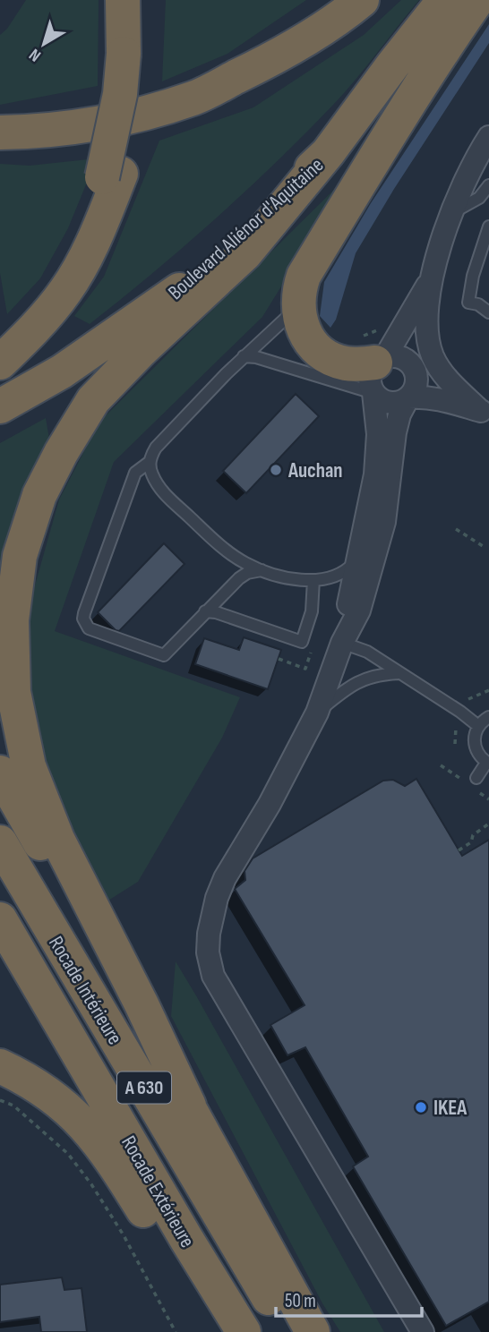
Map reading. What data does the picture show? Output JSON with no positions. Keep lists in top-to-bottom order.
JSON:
{
  "streets": {
    "highway": [
      "Boulevard Aliénor d'Aquitaine",
      "Rocade Intérieure",
      "A 630",
      "Rocade Extérieure"
    ]
  },
  "places": ["Auchan", "IKEA"],
  "scale_bar": "50 m",
  "north": "bottom left"
}
